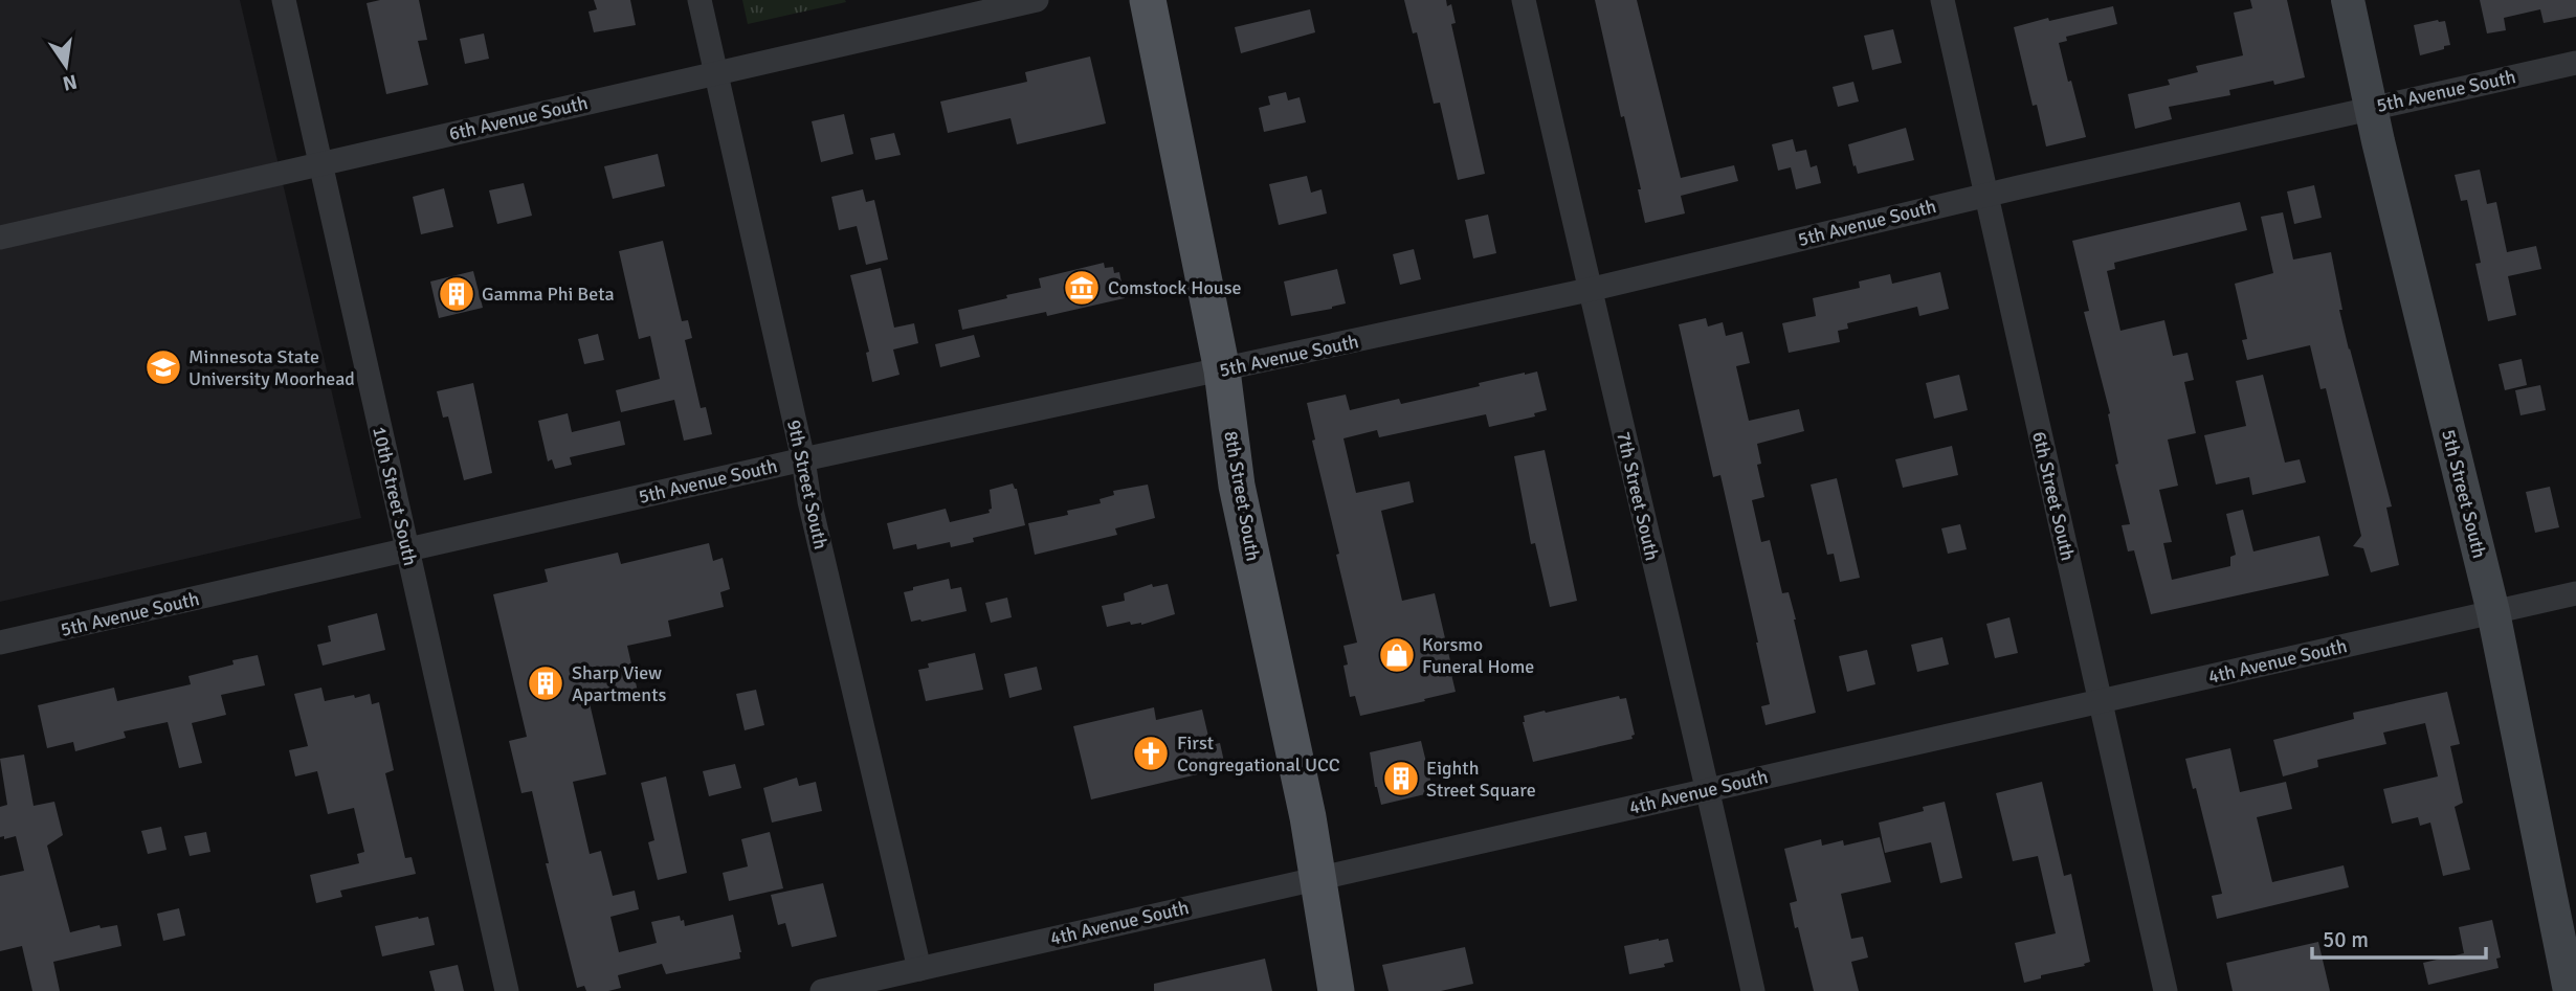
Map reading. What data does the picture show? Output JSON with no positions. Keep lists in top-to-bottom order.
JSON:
{
  "streets": {
    "main road": ["8th Street South"],
    "street": [
      "5th Avenue South",
      "6th Avenue South",
      "9th Street South",
      "5th Street South",
      "10th Street South",
      "7th Street South",
      "6th Street South",
      "4th Avenue South"
    ]
  },
  "crossings": [
    ["5th Avenue South", "9th Street South"],
    ["5th Avenue South", "5th Street South"],
    ["5th Avenue South", "10th Street South"],
    ["5th Avenue South", "8th Street South"],
    ["5th Avenue South", "7th Street South"],
    ["5th Avenue South", "6th Street South"],
    ["6th Avenue South", "9th Street South"],
    ["6th Avenue South", "10th Street South"],
    ["9th Street South", "4th Avenue South"],
    ["5th Street South", "4th Avenue South"],
    ["8th Street South", "4th Avenue South"],
    ["7th Street South", "4th Avenue South"],
    ["6th Street South", "4th Avenue South"]
  ],
  "places": {
    "museum": ["Comstock House"],
    "building": ["Gamma Phi Beta", "Sharp View Apartments", "Eighth Street Square"],
    "school or university": ["Minnesota State University Moorhead"],
    "shop": ["Korsmo Funeral Home"],
    "church": ["First Congregational UCC"]
  },
  "scale_bar": "50 m",
  "north": "bottom"
}
